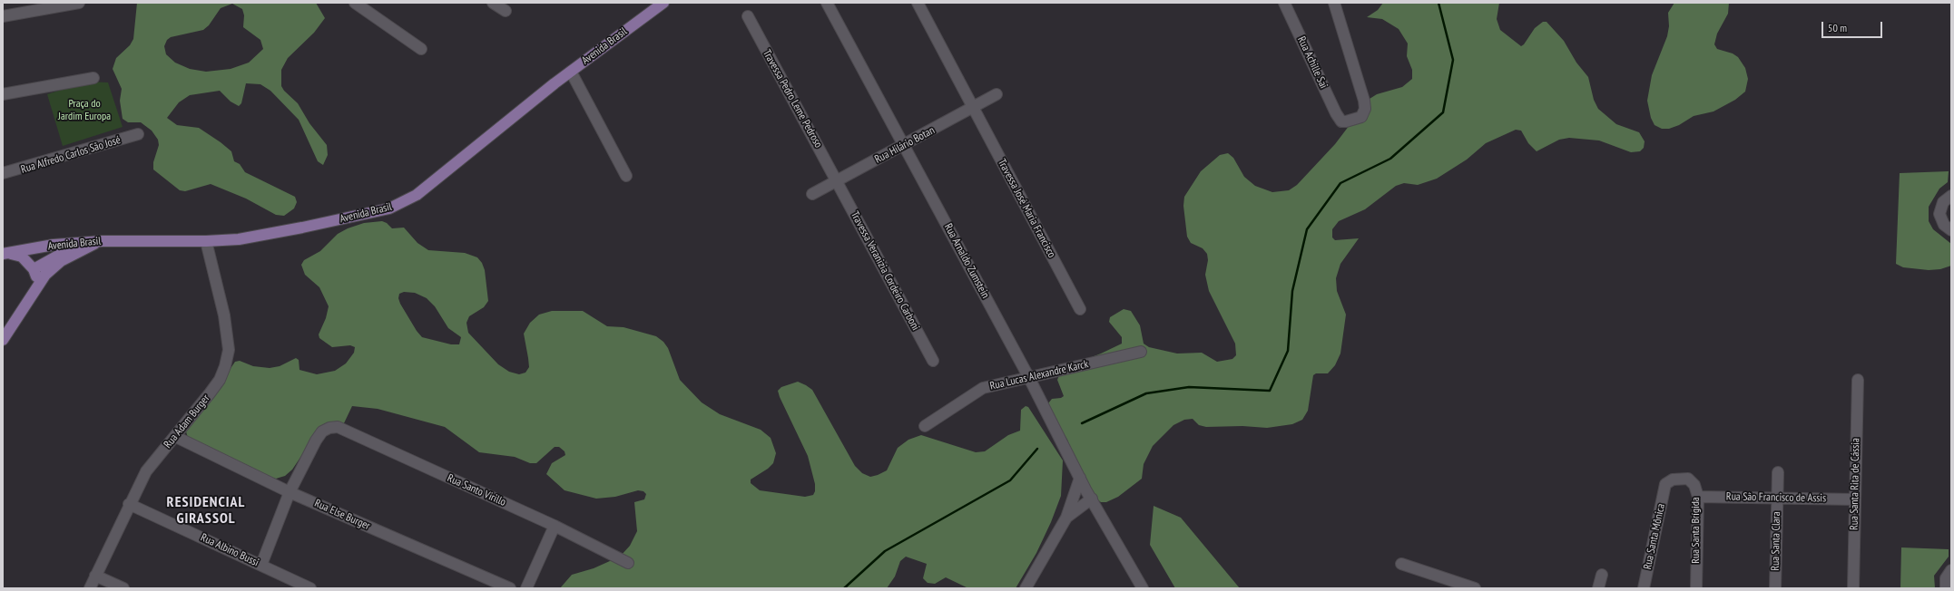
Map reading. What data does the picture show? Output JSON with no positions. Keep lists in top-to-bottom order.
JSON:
{
  "streets": {
    "main road": ["Avenida Brasil"],
    "street": [
      "Rua Achille Sai",
      "Travessa Pedro Leme Pedroso",
      "Rua Hilário Botan",
      "Rua Alfredo Carlos São José",
      "Travessa José Maria Francisco",
      "Rua Arnaldo Zumstein",
      "Travessa Veranizia Cordeiro Carboni",
      "Rua Lucas Alexandre Karck",
      "Rua Adam Burger",
      "Rua Santa Rita de Cássia",
      "Rua Santo Virillo",
      "Rua São Francisco de Assis",
      "Rua Else Burger",
      "Rua Santa Brígida",
      "Rua Santa Mônica",
      "Rua Santa Clara",
      "Rua Albino Bussi"
    ]
  },
  "crossings": [
    ["Avenida Brasil", "Rua Adam Burger"],
    ["Travessa Pedro Leme Pedroso", "Rua Hilário Botan"],
    ["Travessa Pedro Leme Pedroso", "Travessa Veranizia Cordeiro Carboni"],
    ["Rua Hilário Botan", "Travessa José Maria Francisco"],
    ["Rua Hilário Botan", "Rua Arnaldo Zumstein"],
    ["Rua Hilário Botan", "Travessa Veranizia Cordeiro Carboni"],
    ["Rua Arnaldo Zumstein", "Rua Lucas Alexandre Karck"],
    ["Rua Adam Burger", "Rua Else Burger"],
    ["Rua Adam Burger", "Rua Albino Bussi"],
    ["Rua Santa Rita de Cássia", "Rua São Francisco de Assis"],
    ["Rua Santo Virillo", "Rua Else Burger"],
    ["Rua São Francisco de Assis", "Rua Santa Brígida"],
    ["Rua São Francisco de Assis", "Rua Santa Clara"],
    ["Rua Santa Brígida", "Rua Santa Mônica"]
  ],
  "districts": ["RESIDENCIAL GIRASSOL"],
  "parks": ["Praça do Jardim Europa"],
  "scale_bar": "50 m"
}
